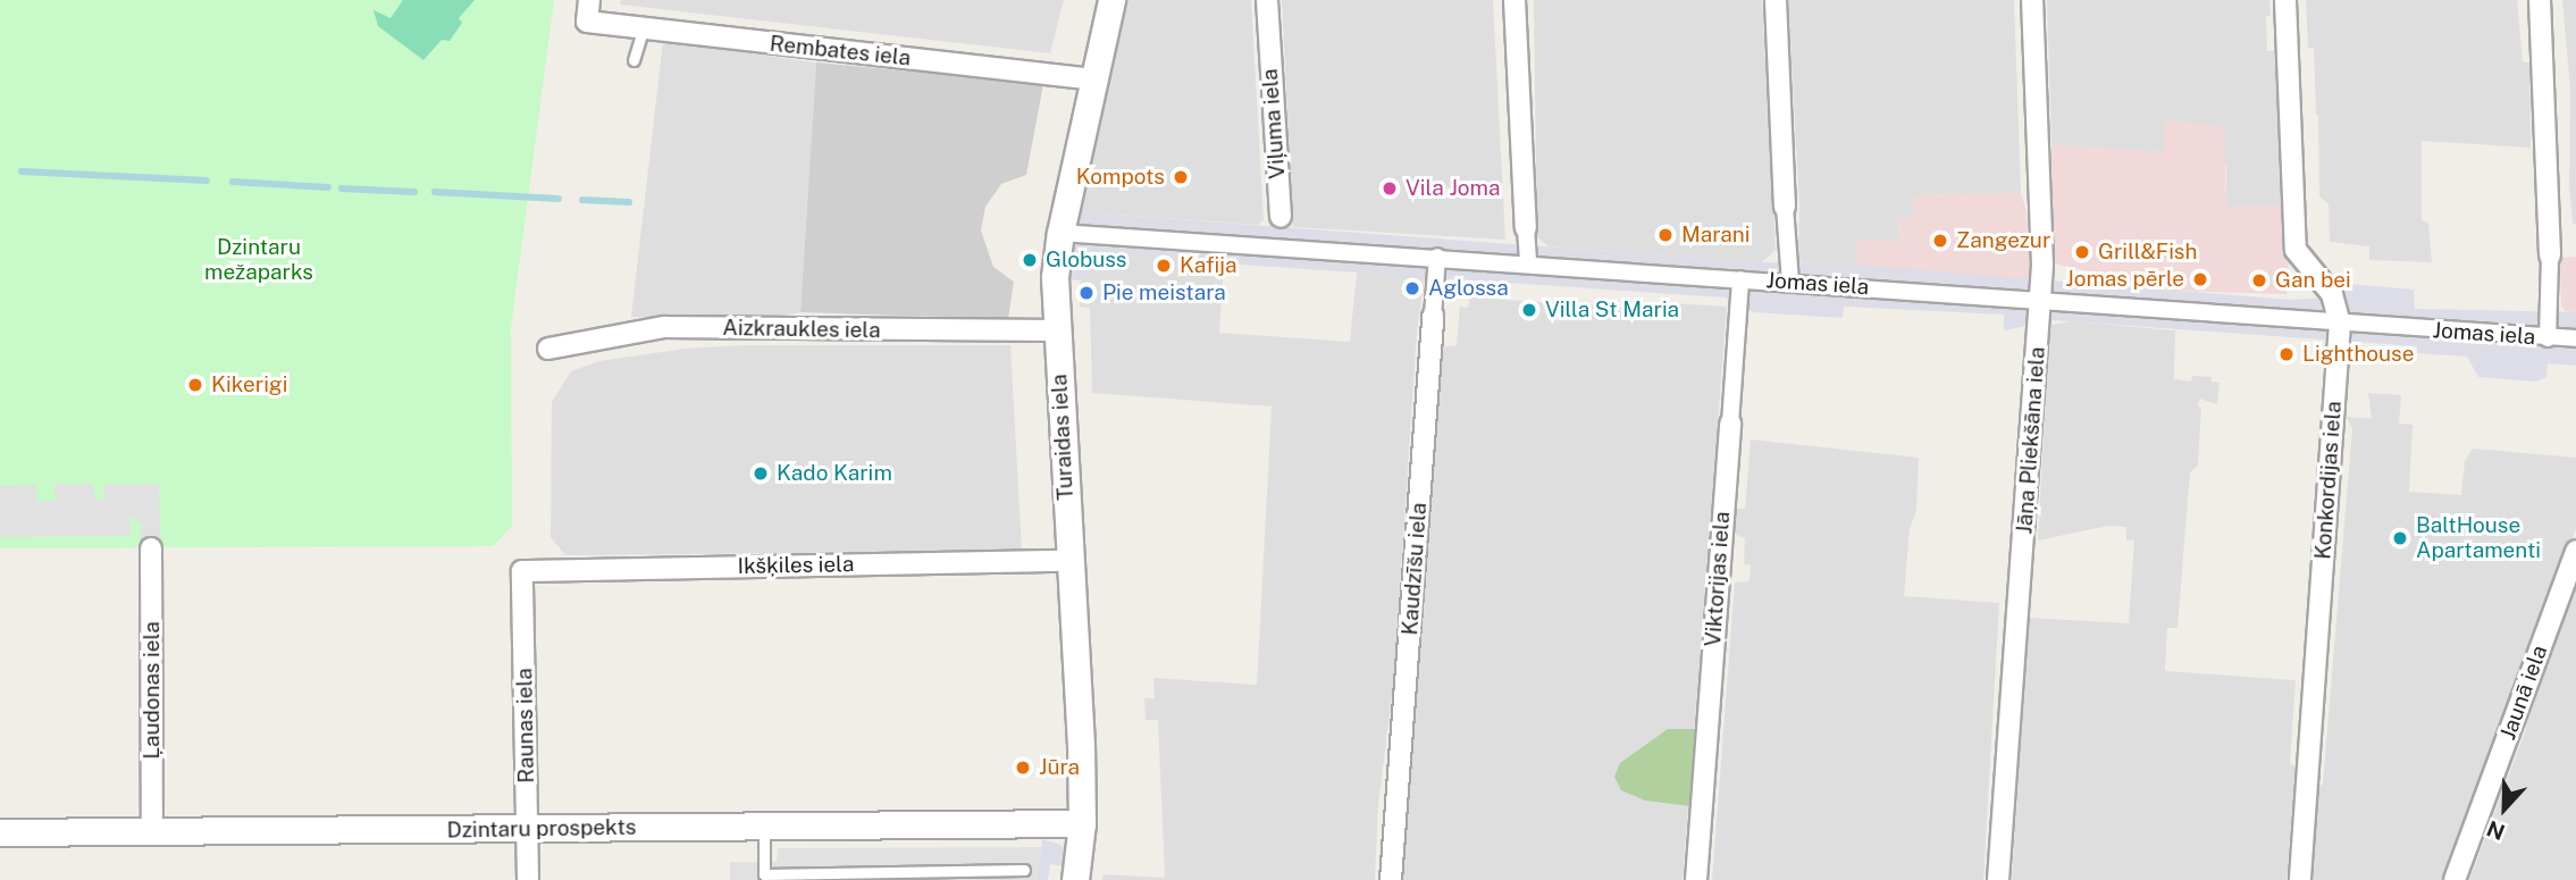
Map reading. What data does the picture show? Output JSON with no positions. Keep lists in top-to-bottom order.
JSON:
{
  "streets": {
    "street": [
      "Rembates iela",
      "Viļuma iela",
      "Jomas iela",
      "Aizkraukles iela",
      "Turaidas iela",
      "Jāņa Pliekšāna iela",
      "Konkordijas iela",
      "Ikšķiles iela",
      "Kaudzīšu iela",
      "Viktorijas iela",
      "Ļaudonas iela",
      "Jaunā iela",
      "Raunas iela",
      "Dzintaru prospekts"
    ]
  },
  "crossings": [
    ["Rembates iela", "Turaidas iela"],
    ["Viļuma iela", "Jomas iela"],
    ["Jomas iela", "Turaidas iela"],
    ["Jomas iela", "Jāņa Pliekšāna iela"],
    ["Jomas iela", "Konkordijas iela"],
    ["Jomas iela", "Kaudzīšu iela"],
    ["Jomas iela", "Viktorijas iela"],
    ["Aizkraukles iela", "Turaidas iela"],
    ["Turaidas iela", "Ikšķiles iela"],
    ["Turaidas iela", "Dzintaru prospekts"],
    ["Ikšķiles iela", "Raunas iela"],
    ["Ļaudonas iela", "Dzintaru prospekts"],
    ["Raunas iela", "Dzintaru prospekts"]
  ],
  "parks": ["Dzintaru mežaparks"],
  "places": [
    "Kompots",
    "Vila Joma",
    "Marani",
    "Zangezur",
    "Grill&Fish",
    "Globuss",
    "Kafija",
    "Jomas pērle",
    "Gan bei",
    "Aglossa",
    "Pie meistara",
    "Villa St Maria",
    "Lighthouse",
    "Kikerigi",
    "Kado Karim",
    "BaltHouse Apartamenti",
    "Jūra"
  ],
  "north": "bottom"
}
